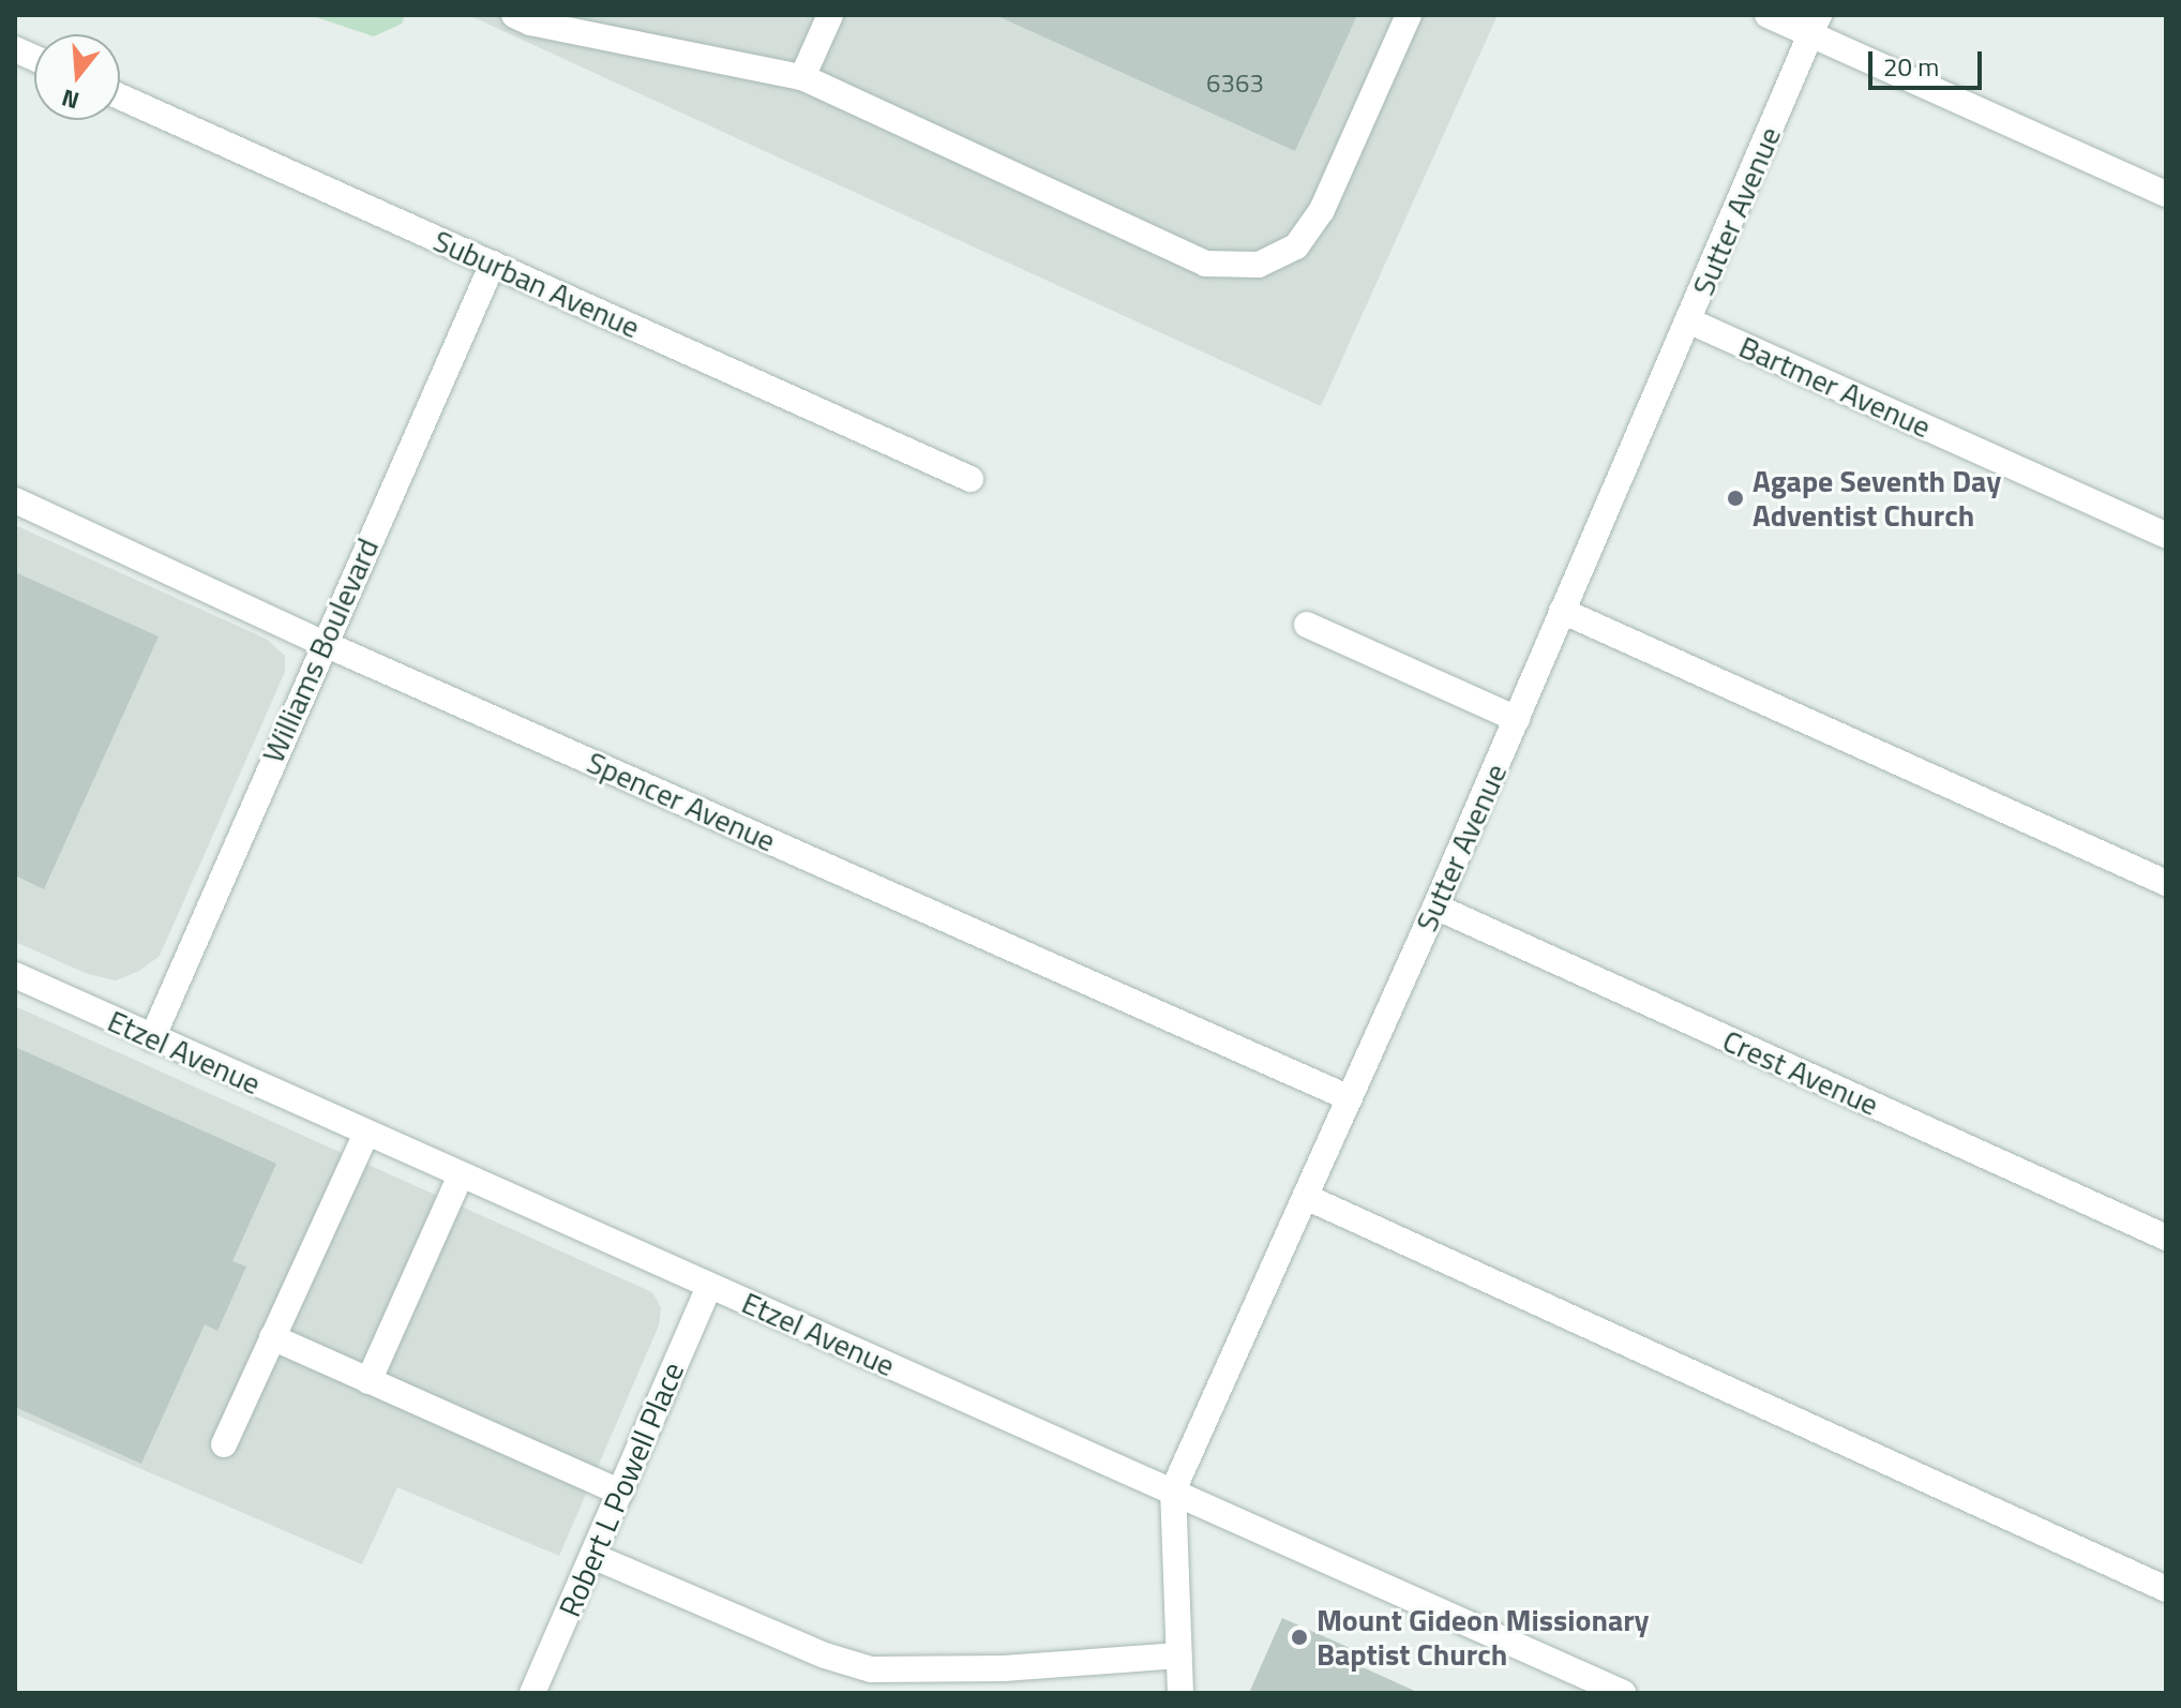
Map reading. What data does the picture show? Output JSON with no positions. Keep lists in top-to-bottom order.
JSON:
{
  "streets": {
    "street": [
      "Sutter Avenue",
      "Suburban Avenue",
      "Bartmer Avenue",
      "Williams Boulevard",
      "Spencer Avenue",
      "Etzel Avenue",
      "Crest Avenue",
      "Robert L Powell Place"
    ]
  },
  "crossings": [
    ["Sutter Avenue", "Bartmer Avenue"],
    ["Sutter Avenue", "Spencer Avenue"],
    ["Sutter Avenue", "Etzel Avenue"],
    ["Sutter Avenue", "Crest Avenue"],
    ["Suburban Avenue", "Williams Boulevard"],
    ["Williams Boulevard", "Spencer Avenue"],
    ["Williams Boulevard", "Etzel Avenue"],
    ["Etzel Avenue", "Robert L Powell Place"]
  ],
  "places": ["Agape Seventh Day Adventist Church", "Mount Gideon Missionary Baptist Church"],
  "house_numbers": ["6363"],
  "scale_bar": "20 m",
  "north": "bottom"
}
